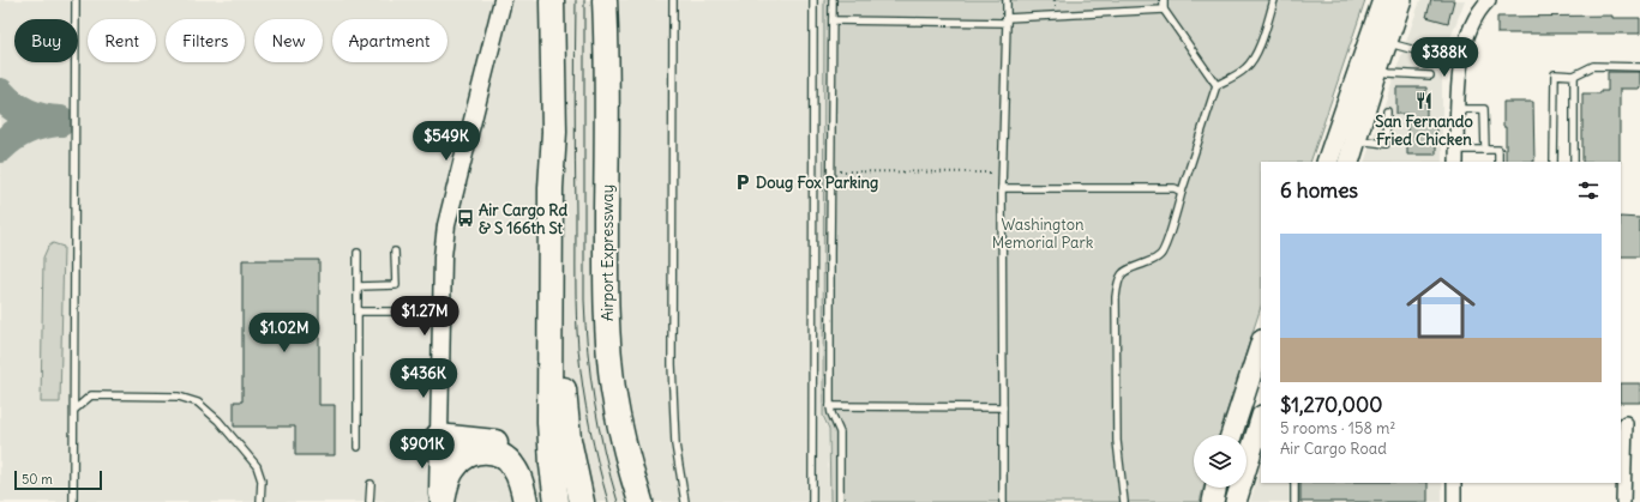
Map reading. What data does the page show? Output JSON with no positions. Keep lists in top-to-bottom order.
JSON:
{
  "streets": {
    "highway": ["Airport Expressway"]
  },
  "parks": ["Washington Memorial Park"],
  "places": {
    "restaurant": ["San Fernando Fried Chicken"],
    "parking": ["Doug Fox Parking"],
    "bus stop": ["Air Cargo Rd & S 166th St"]
  },
  "scale_bar": "50 m",
  "page": {
    "chip": [
      "Buy",
      "Rent",
      "Filters",
      "New",
      "Apartment"
    ],
    "price": [
      "$388K",
      "$549K",
      "$1.27M",
      "$1.02M",
      "$436K",
      "$901K"
    ],
    "heading": "6 homes",
    "list": [
      {
        "name": "$1,270,000",
        "note": "5 rooms · 158 m² · Air Cargo Road"
      }
    ],
    "scale": "50 m"
  }
}
